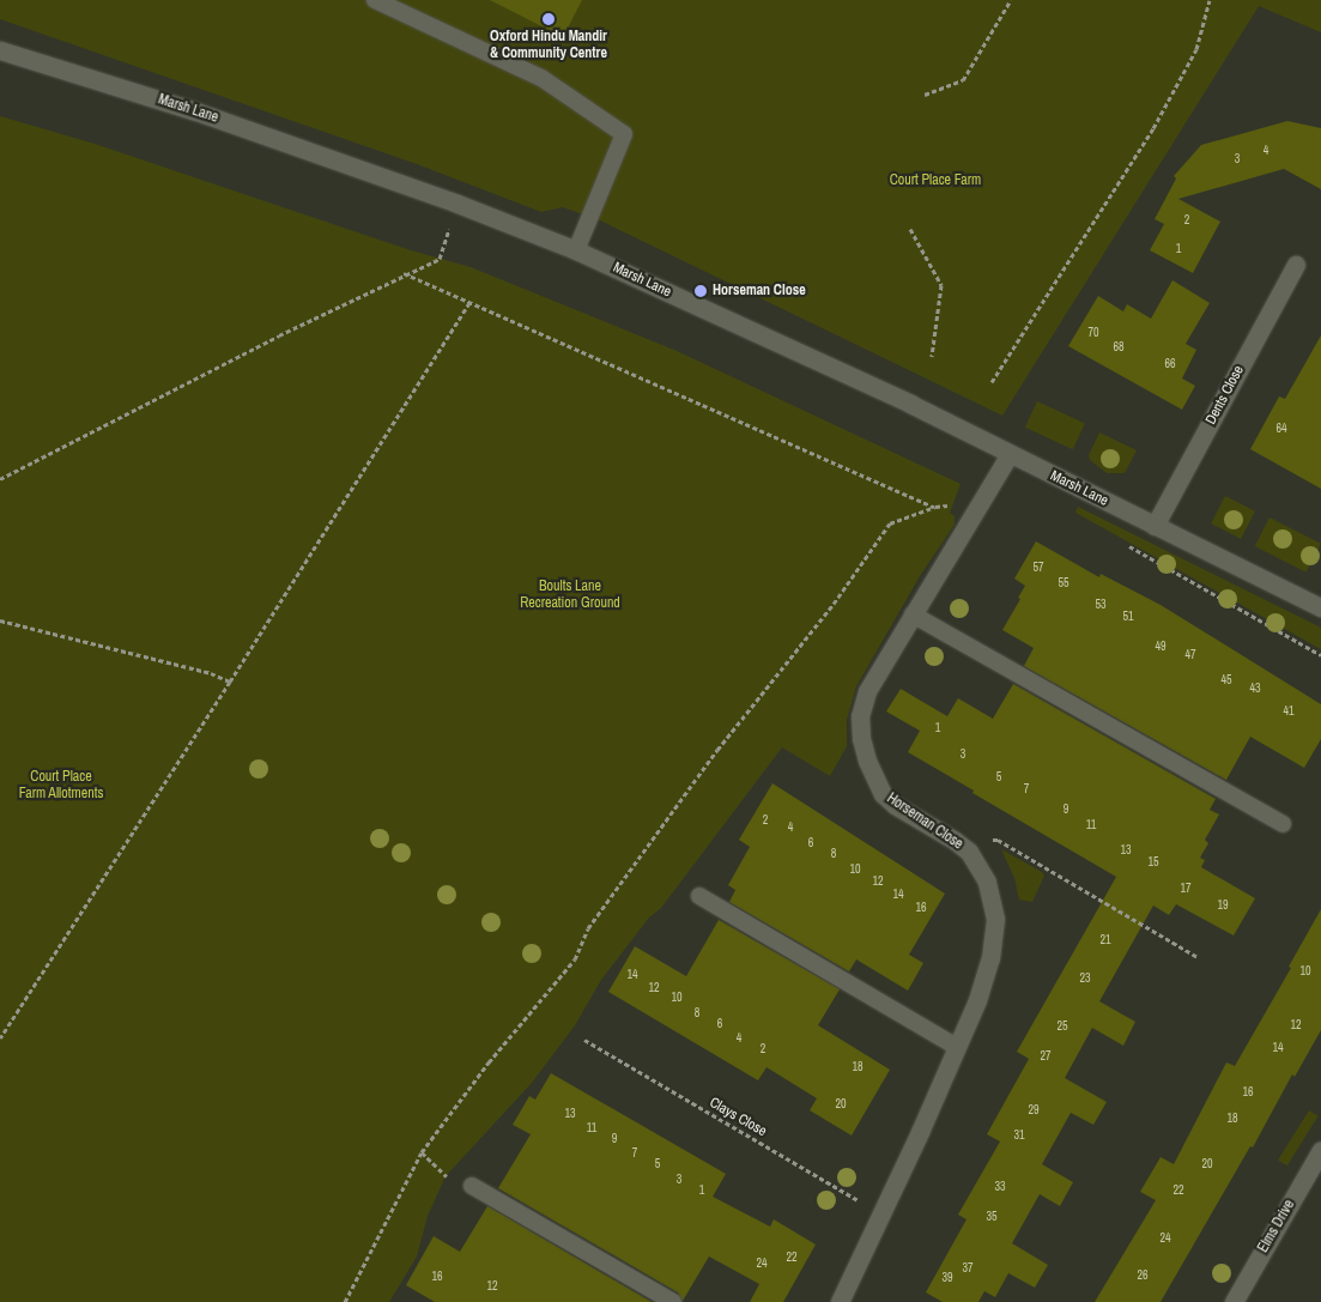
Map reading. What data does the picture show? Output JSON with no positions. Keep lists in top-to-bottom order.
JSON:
{
  "streets": {
    "street": [
      "Marsh Lane",
      "Dents Close",
      "Horseman Close",
      "Elms Drive"
    ],
    "path": ["Clays Close"]
  },
  "crossings": [
    ["Marsh Lane", "Dents Close"],
    ["Marsh Lane", "Horseman Close"],
    ["Horseman Close", "Clays Close"]
  ],
  "parks": ["Court Place Farm", "Boults Lane Recreation Ground", "Court Place Farm Allotments"],
  "places": ["Oxford Hindu Mandir & Community Centre", "Horseman Close"],
  "house_numbers": [
    "4",
    "3",
    "2",
    "1",
    "70",
    "68",
    "66",
    "64",
    "57",
    "55",
    "53",
    "51",
    "49",
    "47",
    "45",
    "43",
    "41",
    "1",
    "3",
    "5",
    "7",
    "9",
    "2",
    "11",
    "4",
    "6",
    "13",
    "8",
    "15",
    "10",
    "12",
    "17",
    "14",
    "19",
    "16",
    "21",
    "10",
    "14",
    "23",
    "12",
    "10",
    "8",
    "6",
    "12",
    "25",
    "4",
    "14",
    "2",
    "27",
    "18",
    "16",
    "20",
    "29",
    "13",
    "18",
    "11",
    "31",
    "9",
    "7",
    "5",
    "20",
    "3",
    "33",
    "1",
    "22",
    "35",
    "24",
    "22",
    "24",
    "37",
    "26",
    "16",
    "39",
    "12"
  ]
}
